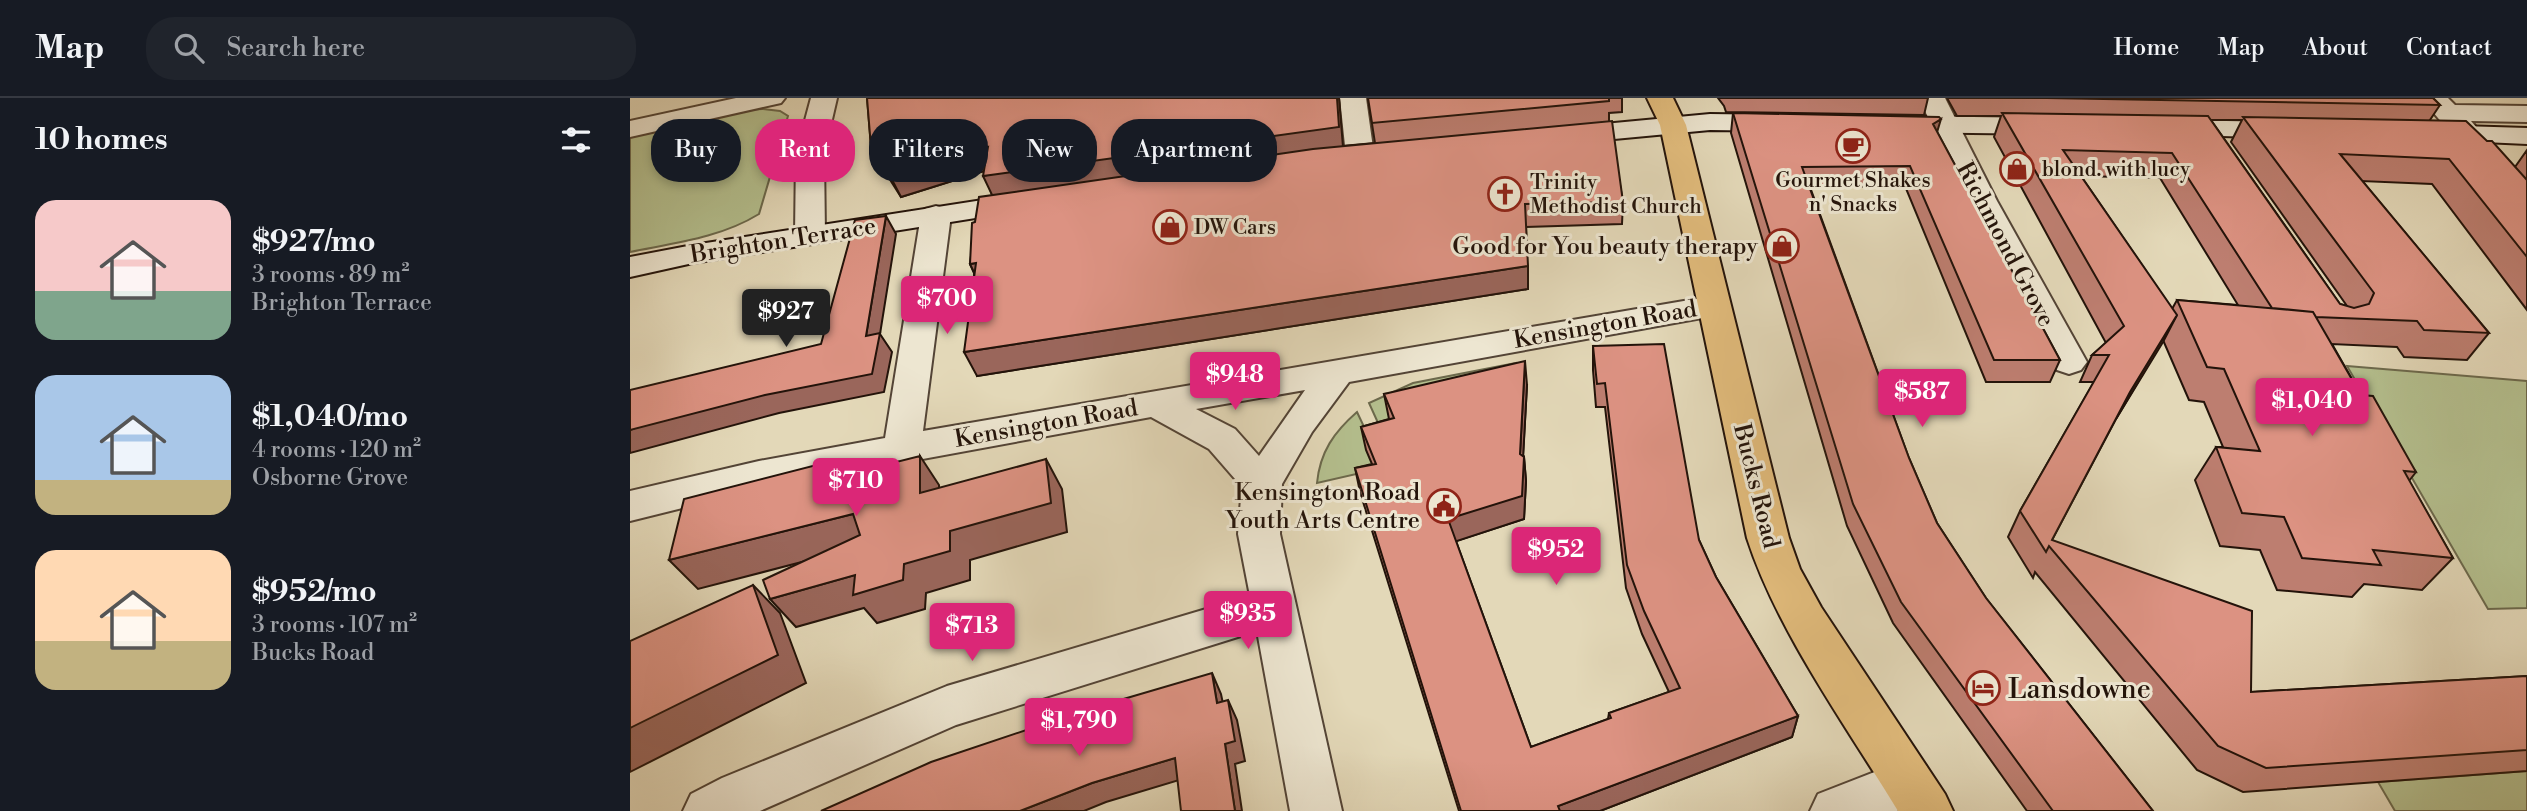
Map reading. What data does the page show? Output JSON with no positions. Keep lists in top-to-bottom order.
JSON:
{
  "streets": {
    "main road": ["Bucks Road"],
    "street": ["Brighton Terrace", "Richmond Grove", "Kensington Road"]
  },
  "crossings": [
    ["Kensington Road", "Bucks Road"]
  ],
  "places": {
    "cafe": ["Gourmet Shakes n' Snacks"],
    "shop": ["blond. with lucy", "DW Cars", "Good for You beauty therapy"],
    "church": ["Trinity Methodist Church"],
    "public building": ["Kensington Road Youth Arts Centre"],
    "hotel": ["Lansdowne"]
  },
  "page": {
    "header": "Map",
    "search": "Search here",
    "nav": [
      "Home",
      "Map",
      "About",
      "Contact"
    ],
    "heading": "10 homes",
    "chip": [
      "Buy",
      "Rent",
      "Filters",
      "New",
      "Apartment"
    ],
    "list": [
      {
        "name": "$927/mo",
        "note": "3 rooms · 89 m² · Brighton Terrace"
      },
      {
        "name": "$1,040/mo",
        "note": "4 rooms · 120 m² · Osborne Grove"
      },
      {
        "name": "$952/mo",
        "note": "3 rooms · 107 m² · Bucks Road"
      }
    ],
    "price": [
      "$700",
      "$927",
      "$948",
      "$587",
      "$1,040",
      "$710",
      "$952",
      "$935",
      "$713",
      "$1,790"
    ]
  }
}
